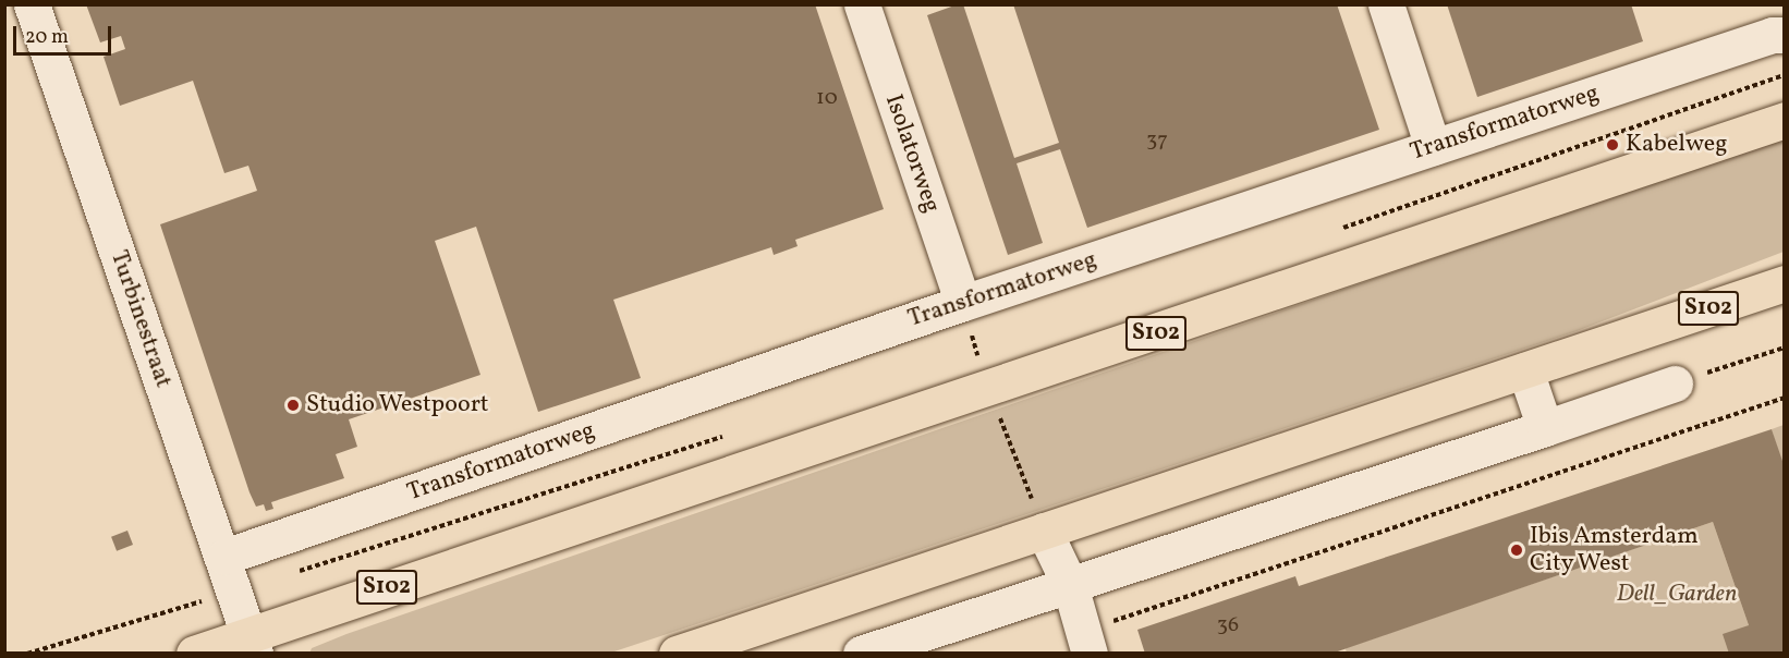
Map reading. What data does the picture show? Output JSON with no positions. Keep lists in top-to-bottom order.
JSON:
{
  "streets": {
    "main road": ["S102"],
    "street": ["Transformatorweg", "Isolatorweg", "Turbinestraat"]
  },
  "crossings": [
    ["Transformatorweg", "Isolatorweg"],
    ["Transformatorweg", "Turbinestraat"],
    ["S102", "Turbinestraat"]
  ],
  "parks": ["Dell_Garden"],
  "places": ["Kabelweg", "Studio Westpoort", "Ibis Amsterdam City West"],
  "house_numbers": ["10", "37", "36"],
  "scale_bar": "20 m"
}
